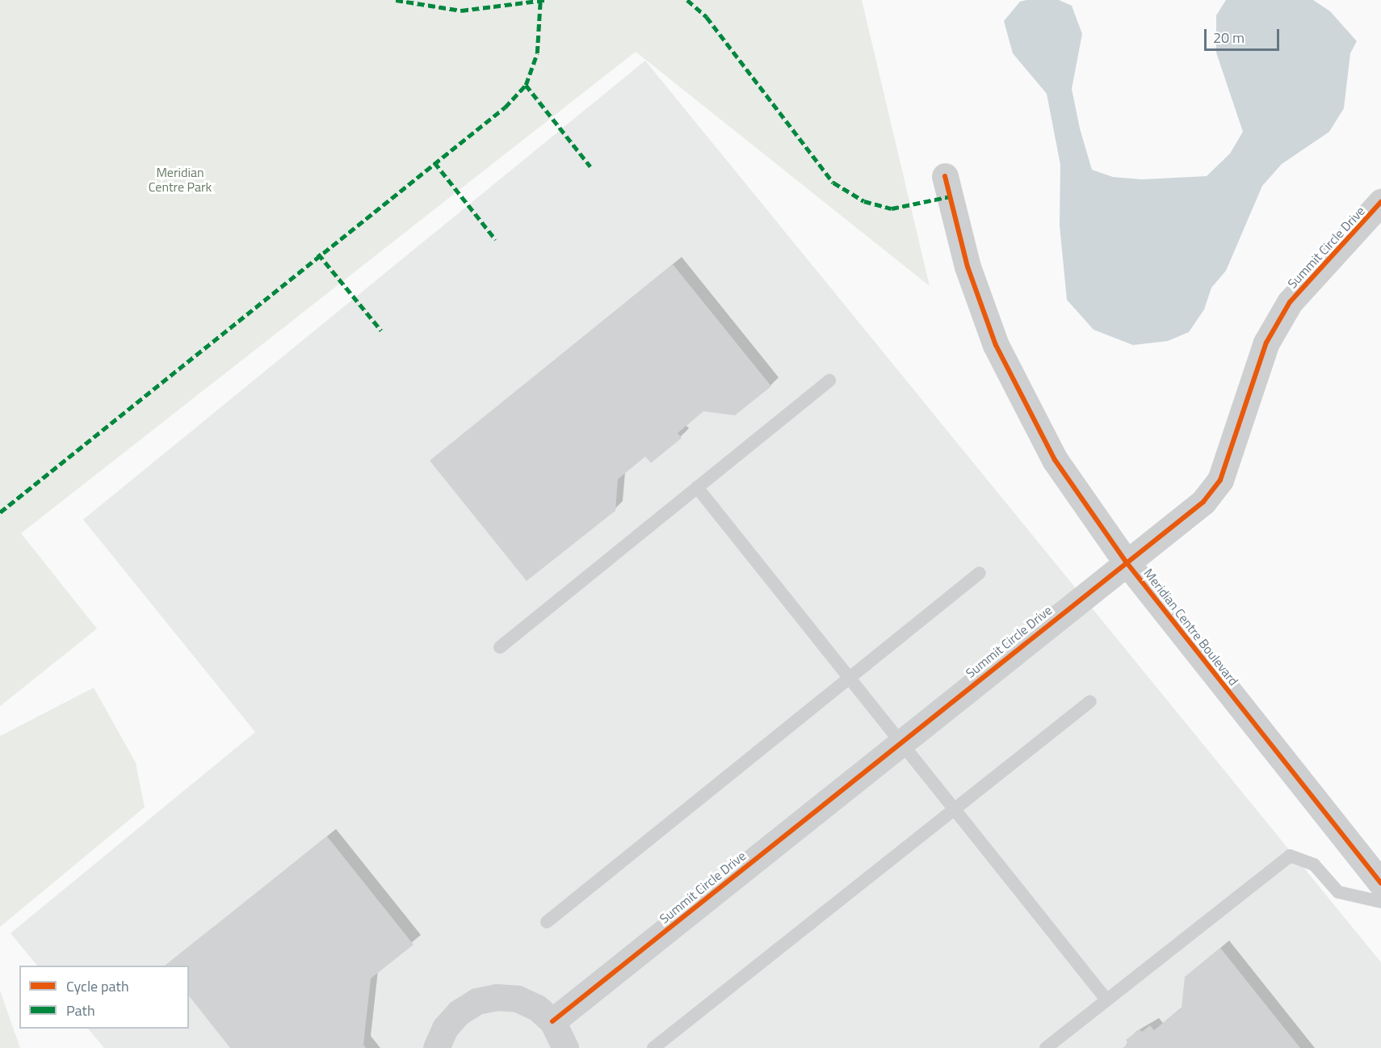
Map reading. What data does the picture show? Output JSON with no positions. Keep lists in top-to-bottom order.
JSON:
{
  "streets": {
    "street": ["Summit Circle Drive", "Meridian Centre Boulevard"]
  },
  "crossings": [
    ["Summit Circle Drive", "Meridian Centre Boulevard"]
  ],
  "parks": ["Meridian Centre Park"],
  "legend": ["Cycle path", "Path"],
  "scale_bar": "20 m"
}
